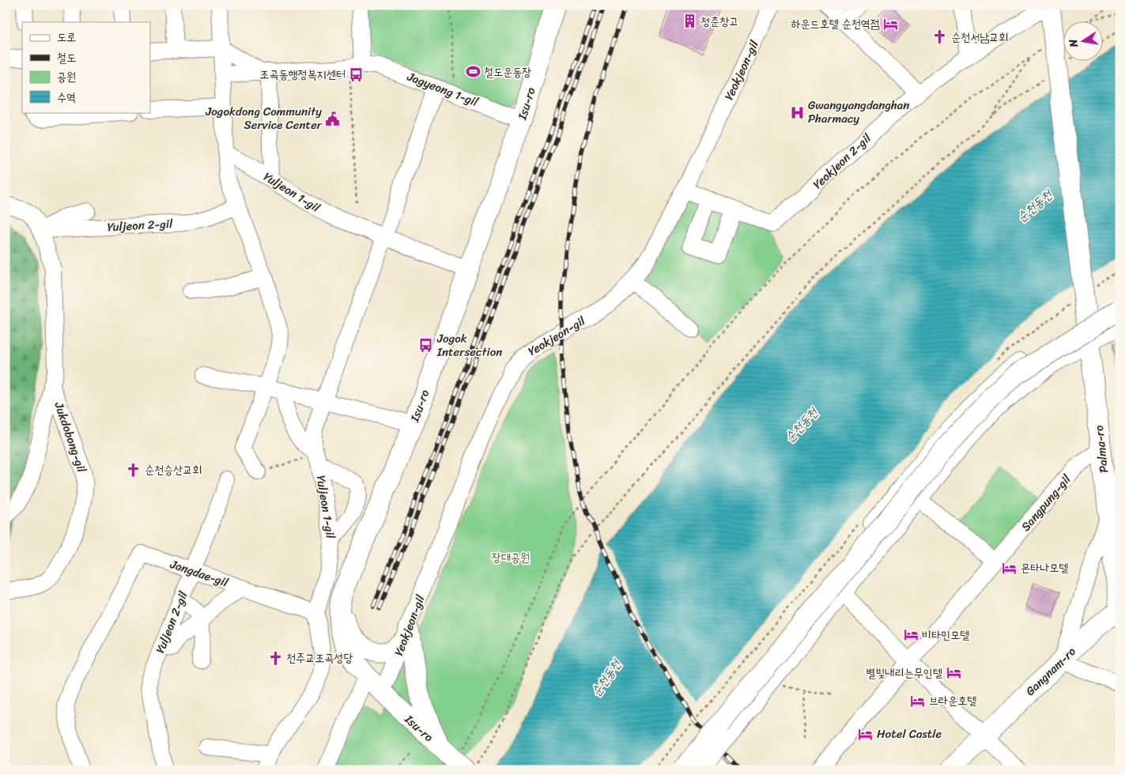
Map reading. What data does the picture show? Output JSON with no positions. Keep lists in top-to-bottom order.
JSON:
{
  "streets": {
    "main road": ["Isu-ro", "Palma-ro", "Gangnam-ro"],
    "street": [
      "Yeokjeon-gil",
      "Jagyeong 1-gil",
      "Yeokjeon 2-gil",
      "Yuljeon 1-gil",
      "Yuljeon 2-gil",
      "Jukdobong-gil",
      "Sangpung-gil",
      "Jangdae-gil"
    ]
  },
  "crossings": [
    ["Yeokjeon-gil", "Isu-ro"],
    ["Yeokjeon-gil", "Yeokjeon 2-gil"],
    ["Jagyeong 1-gil", "Isu-ro"],
    ["Jagyeong 1-gil", "Yuljeon 1-gil"],
    ["Yuljeon 1-gil", "Jangdae-gil"],
    ["Yuljeon 2-gil", "Jukdobong-gil"],
    ["Yuljeon 2-gil", "Jangdae-gil"],
    ["Palma-ro", "Sangpung-gil"],
    ["Palma-ro", "Gangnam-ro"]
  ],
  "water": ["순천동천"],
  "parks": ["장대공원"],
  "places": {
    "building": ["청춘창고"],
    "hotel": [
      "하운드호텔 순천역점",
      "몬타나모텔",
      "비타민모텔",
      "별빛내리는무인텔",
      "브라운호텔",
      "Hotel Castle"
    ],
    "church": ["순천서남교회", "순천승산교회", "천주교조곡성당"],
    "sports": ["철도운동장"],
    "bus stop": ["조곡동행정복지센터", "Jogok Intersection"],
    "hospital": ["Gwangyangdanghan Pharmacy"],
    "public building": ["Jogokdong Community Service Center"]
  },
  "legend": [
    "도로",
    "철도",
    "공원",
    "수역"
  ],
  "north": "left"
}
